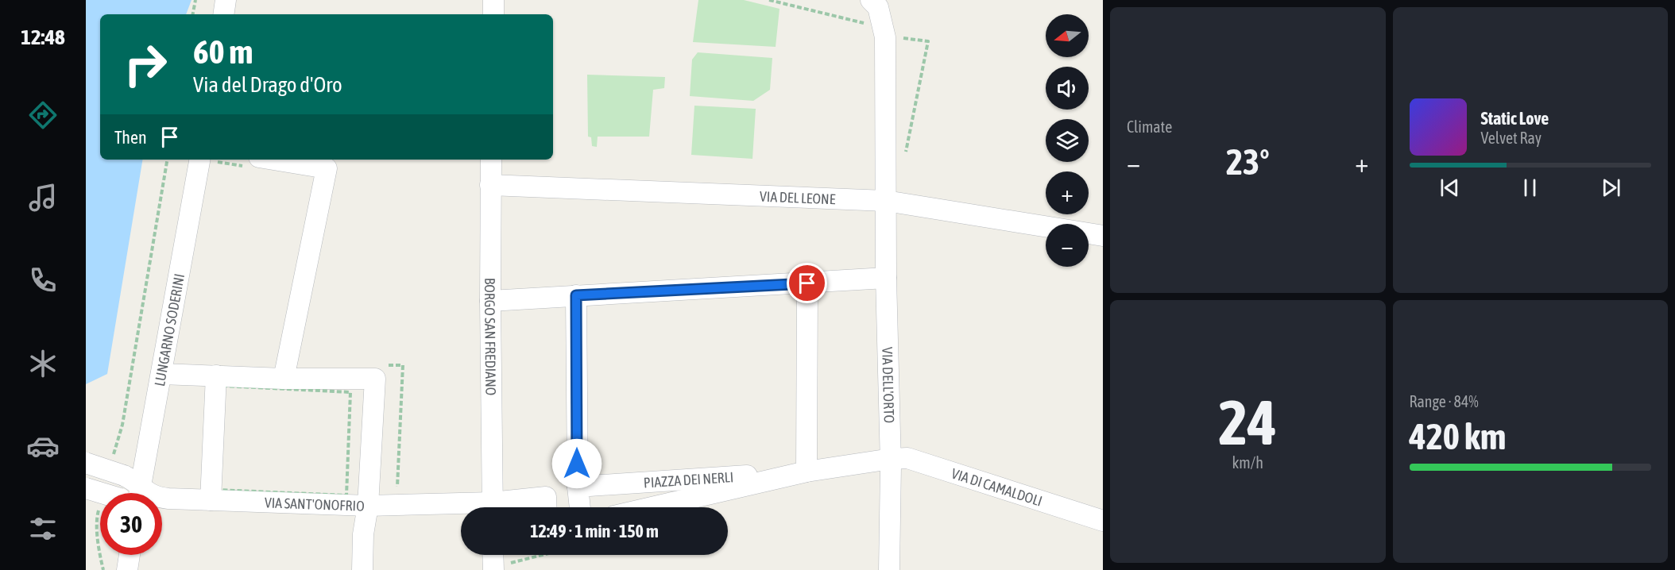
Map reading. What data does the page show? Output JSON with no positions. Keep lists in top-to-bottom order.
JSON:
{
  "streets": {
    "street": [
      "VIA DEL LEONE",
      "LUNGARNO SODERINI",
      "BORGO SAN FREDIANO",
      "VIA DELL'ORTO",
      "PIAZZA DEI NERLI",
      "VIA DI CAMALDOLI",
      "VIA SANT'ONOFRIO"
    ]
  },
  "crossings": [
    ["VIA DEL LEONE", "BORGO SAN FREDIANO"],
    ["VIA DEL LEONE", "VIA DELL'ORTO"],
    ["LUNGARNO SODERINI", "VIA SANT'ONOFRIO"],
    ["VIA DELL'ORTO", "PIAZZA DEI NERLI"],
    ["VIA DELL'ORTO", "VIA DI CAMALDOLI"],
    ["PIAZZA DEI NERLI", "VIA DI CAMALDOLI"]
  ],
  "north": "left",
  "page": {
    "tabs": "12:48",
    "tile": [
      "Climate",
      ["24", "km/h"],
      ["Range · 84%", "420 km"]
    ],
    "map_buttons": ["+", "−"],
    "turn": ["60 m", "Via del Drago d'Oro"],
    "song": ["Static Love", "Velvet Ray"],
    "then": "Then",
    "heat": ["−", "23°", "+"],
    "limit": "30",
    "trip": "12:49 · 1 min · 150 m"
  }
}
